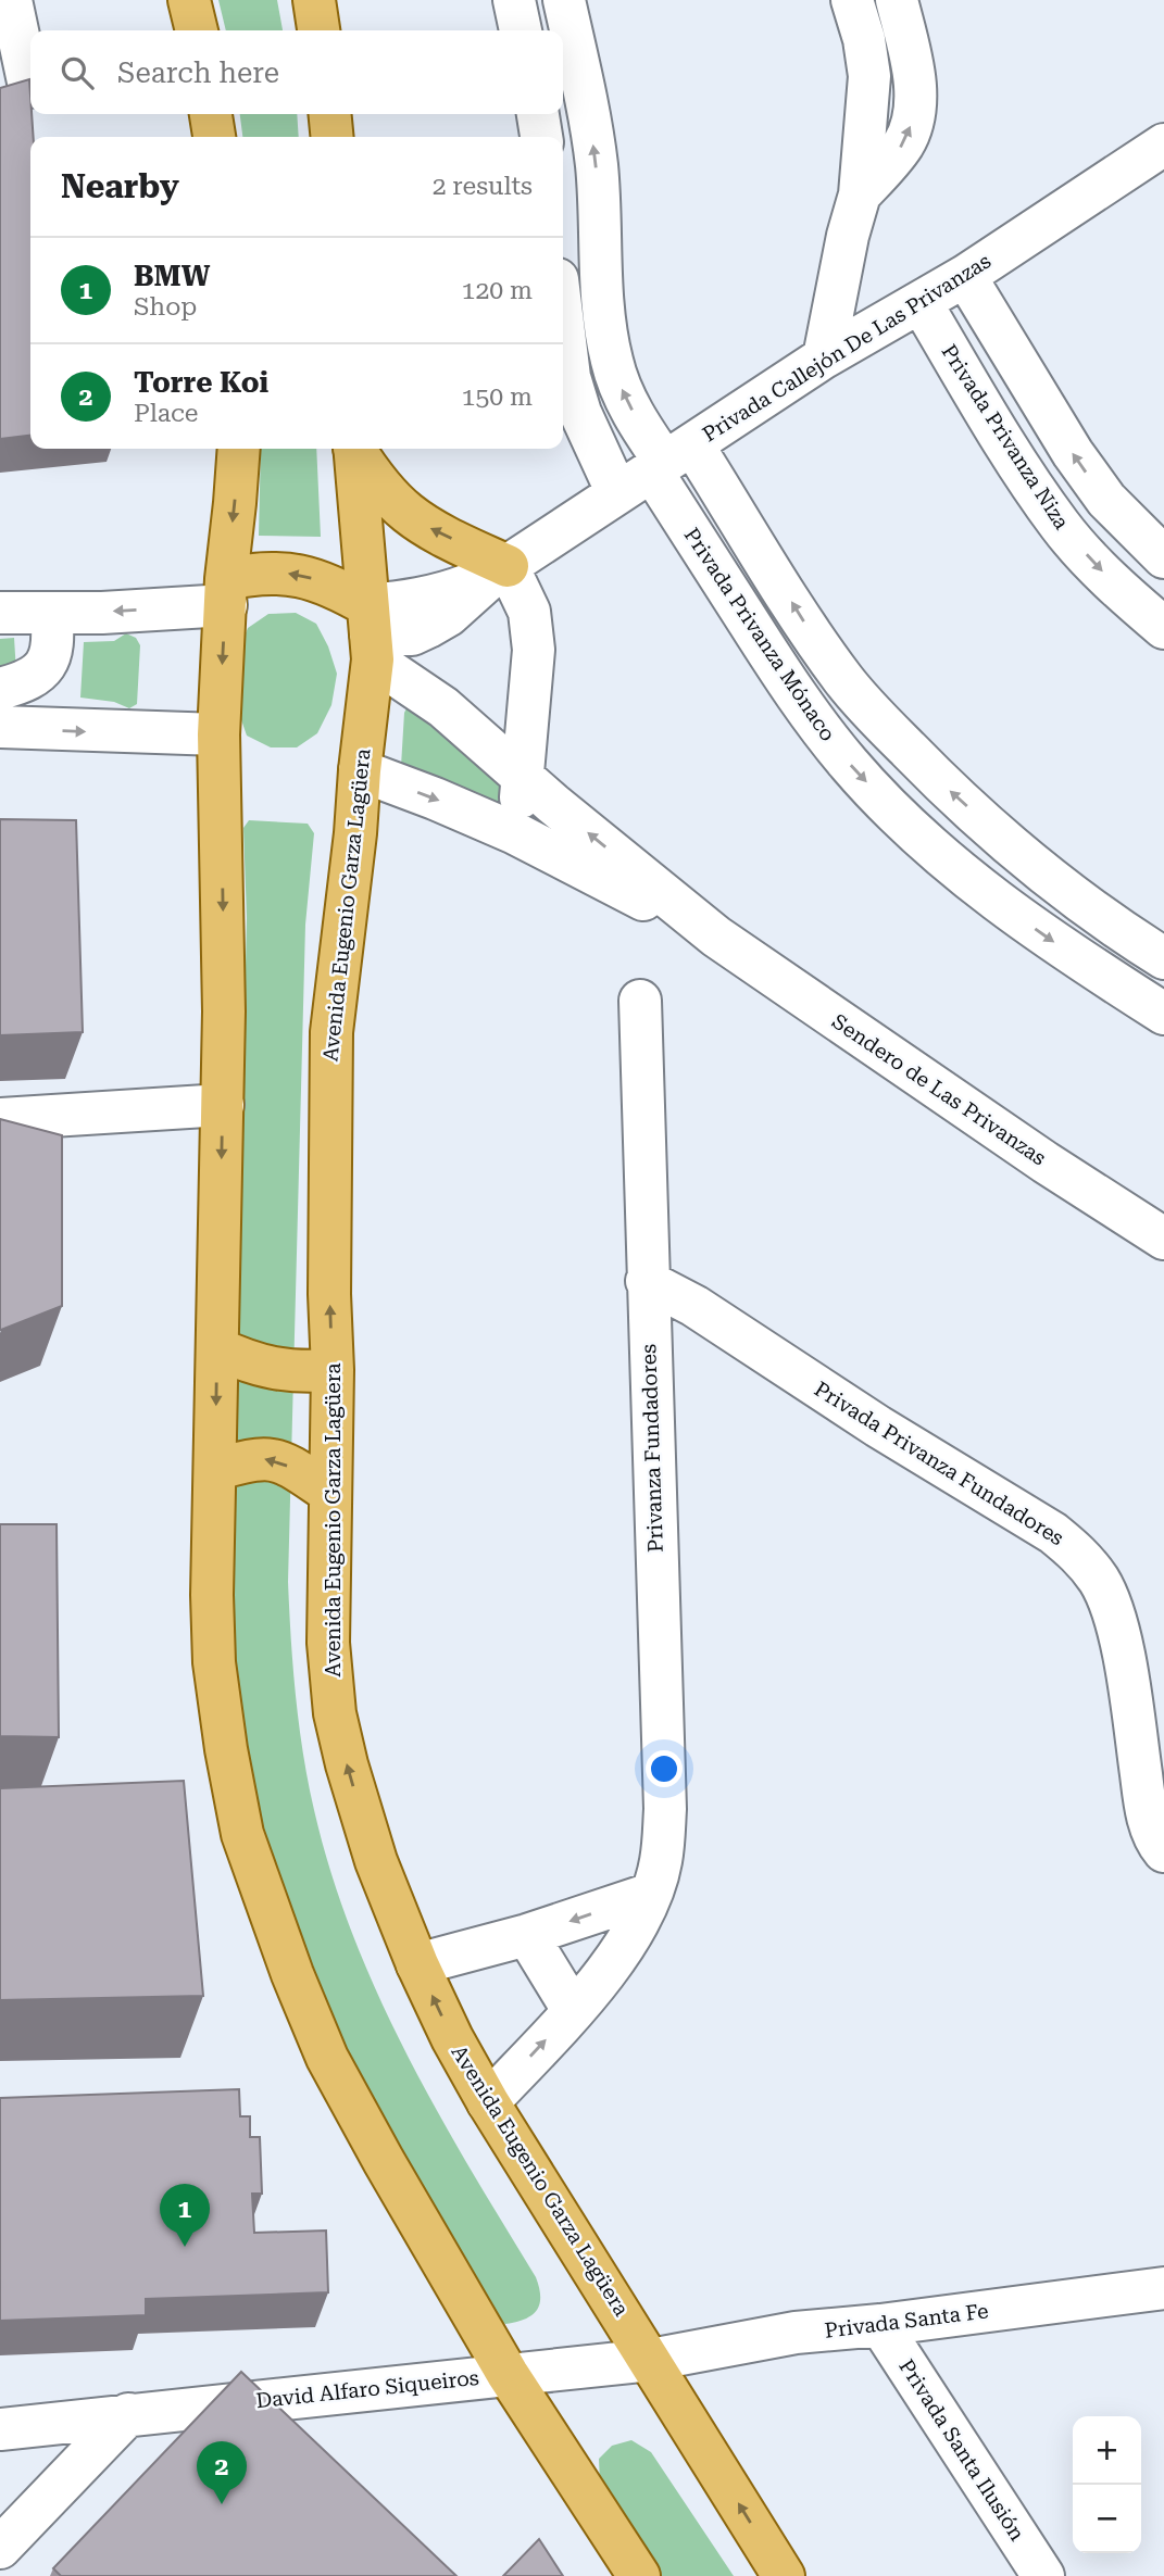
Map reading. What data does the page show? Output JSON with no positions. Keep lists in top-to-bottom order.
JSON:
{
  "streets": {
    "main road": ["Avenida Eugenio Garza Lagüera"],
    "street": [
      "Privada Callejón De Las Privanzas",
      "Privada Privanza Niza",
      "Privada Privanza Mónaco",
      "Sendero de Las Privanzas",
      "Privanza Fundadores",
      "Privada Privanza Fundadores",
      "Privada Santa Fe",
      "David Alfaro Siqueiros",
      "Privada Santa Ilusión"
    ]
  },
  "crossings": [
    ["Privada Callejón De Las Privanzas", "Privada Privanza Niza"],
    ["Privada Callejón De Las Privanzas", "Privada Privanza Mónaco"],
    ["Privada Callejón De Las Privanzas", "Avenida Eugenio Garza Lagüera"],
    ["Privada Callejón De Las Privanzas", "Sendero de Las Privanzas"],
    ["Avenida Eugenio Garza Lagüera", "Sendero de Las Privanzas"],
    ["Avenida Eugenio Garza Lagüera", "Privanza Fundadores"],
    ["Avenida Eugenio Garza Lagüera", "Privada Santa Fe"],
    ["Privanza Fundadores", "Privada Privanza Fundadores"],
    ["Privada Santa Fe", "David Alfaro Siqueiros"],
    ["Privada Santa Fe", "Privada Santa Ilusión"]
  ],
  "page": {
    "search": "Search here",
    "heading": ["Nearby", "2 results"],
    "list": [
      {
        "mark": "1",
        "name": "BMW",
        "note": "Shop",
        "value": "120 m"
      },
      {
        "mark": "2",
        "name": "Torre Koi",
        "note": "Place",
        "value": "150 m"
      }
    ],
    "pins": ["1", "2"],
    "map_buttons": ["+", "−"]
  }
}
